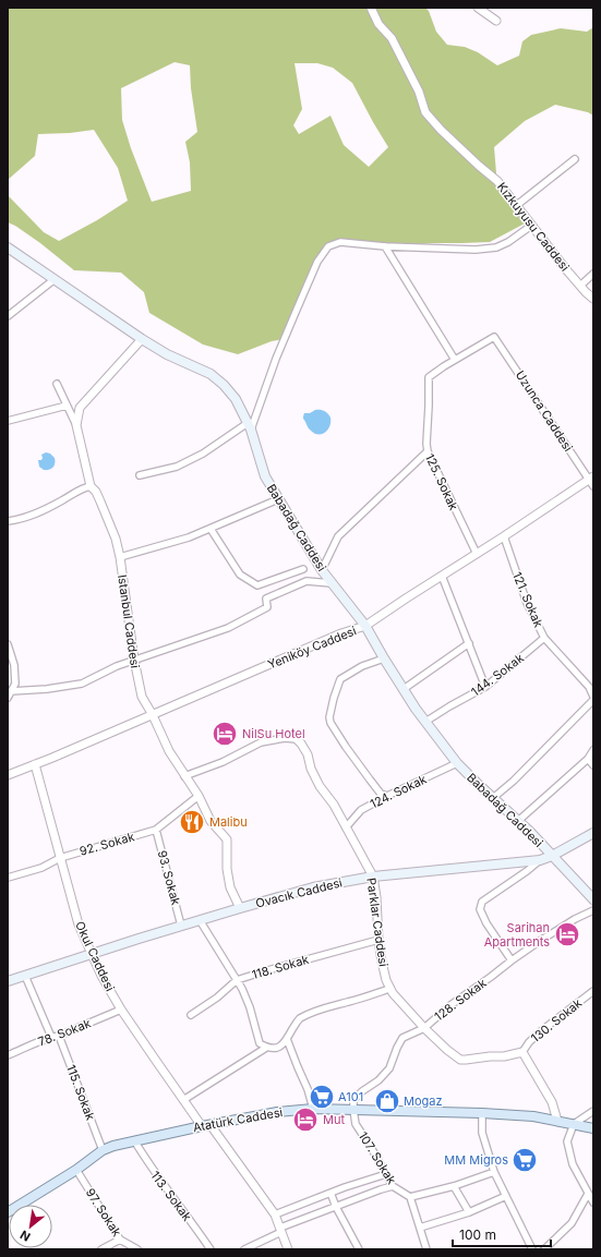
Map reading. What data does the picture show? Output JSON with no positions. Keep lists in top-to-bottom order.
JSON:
{
  "streets": {
    "main road": ["Babadağ Caddesi", "Ovacık Caddesi", "Atatürk Caddesi"],
    "street": [
      "Kızkuyusu Caddesi",
      "Uzunca Caddesi",
      "125. Sokak",
      "121. Sokak",
      "Istanbul Caddesi",
      "Yeniköy Caddesi",
      "144. Sokak",
      "124. Sokak",
      "92. Sokak",
      "93. Sokak",
      "Parklar Caddesi",
      "Okul Caddesi",
      "118. Sokak",
      "128. Sokak",
      "130. Sokak",
      "78. Sokak",
      "115. Sokak",
      "107. Sokak",
      "113. Sokak",
      "97. Sokak"
    ]
  },
  "crossings": [
    ["Uzunca Caddesi", "125. Sokak"],
    ["Uzunca Caddesi", "Yeniköy Caddesi"],
    ["125. Sokak", "Yeniköy Caddesi"],
    ["Babadağ Caddesi", "Istanbul Caddesi"],
    ["Babadağ Caddesi", "Yeniköy Caddesi"],
    ["Babadağ Caddesi", "144. Sokak"],
    ["Babadağ Caddesi", "124. Sokak"],
    ["Babadağ Caddesi", "Ovacık Caddesi"],
    ["121. Sokak", "Yeniköy Caddesi"],
    ["121. Sokak", "144. Sokak"],
    ["Istanbul Caddesi", "Yeniköy Caddesi"],
    ["Istanbul Caddesi", "92. Sokak"],
    ["Istanbul Caddesi", "Ovacık Caddesi"],
    ["Yeniköy Caddesi", "Okul Caddesi"],
    ["124. Sokak", "Parklar Caddesi"],
    ["92. Sokak", "93. Sokak"],
    ["92. Sokak", "Okul Caddesi"],
    ["93. Sokak", "Ovacık Caddesi"],
    ["Ovacık Caddesi", "Parklar Caddesi"],
    ["Ovacık Caddesi", "Okul Caddesi"],
    ["Parklar Caddesi", "118. Sokak"],
    ["Parklar Caddesi", "128. Sokak"],
    ["Parklar Caddesi", "130. Sokak"],
    ["Okul Caddesi", "78. Sokak"],
    ["Okul Caddesi", "Atatürk Caddesi"],
    ["128. Sokak", "Atatürk Caddesi"],
    ["128. Sokak", "107. Sokak"],
    ["78. Sokak", "115. Sokak"],
    ["115. Sokak", "Atatürk Caddesi"],
    ["Atatürk Caddesi", "107. Sokak"],
    ["Atatürk Caddesi", "113. Sokak"],
    ["Atatürk Caddesi", "97. Sokak"]
  ],
  "places": {
    "hotel": ["NilSu Hotel", "Sarihan Apartments", "Mut"],
    "restaurant": ["Malibu"],
    "supermarket": ["A101", "MM Migros"],
    "shop": ["Mogaz"]
  },
  "scale_bar": "100 m",
  "north": "bottom left"
}
